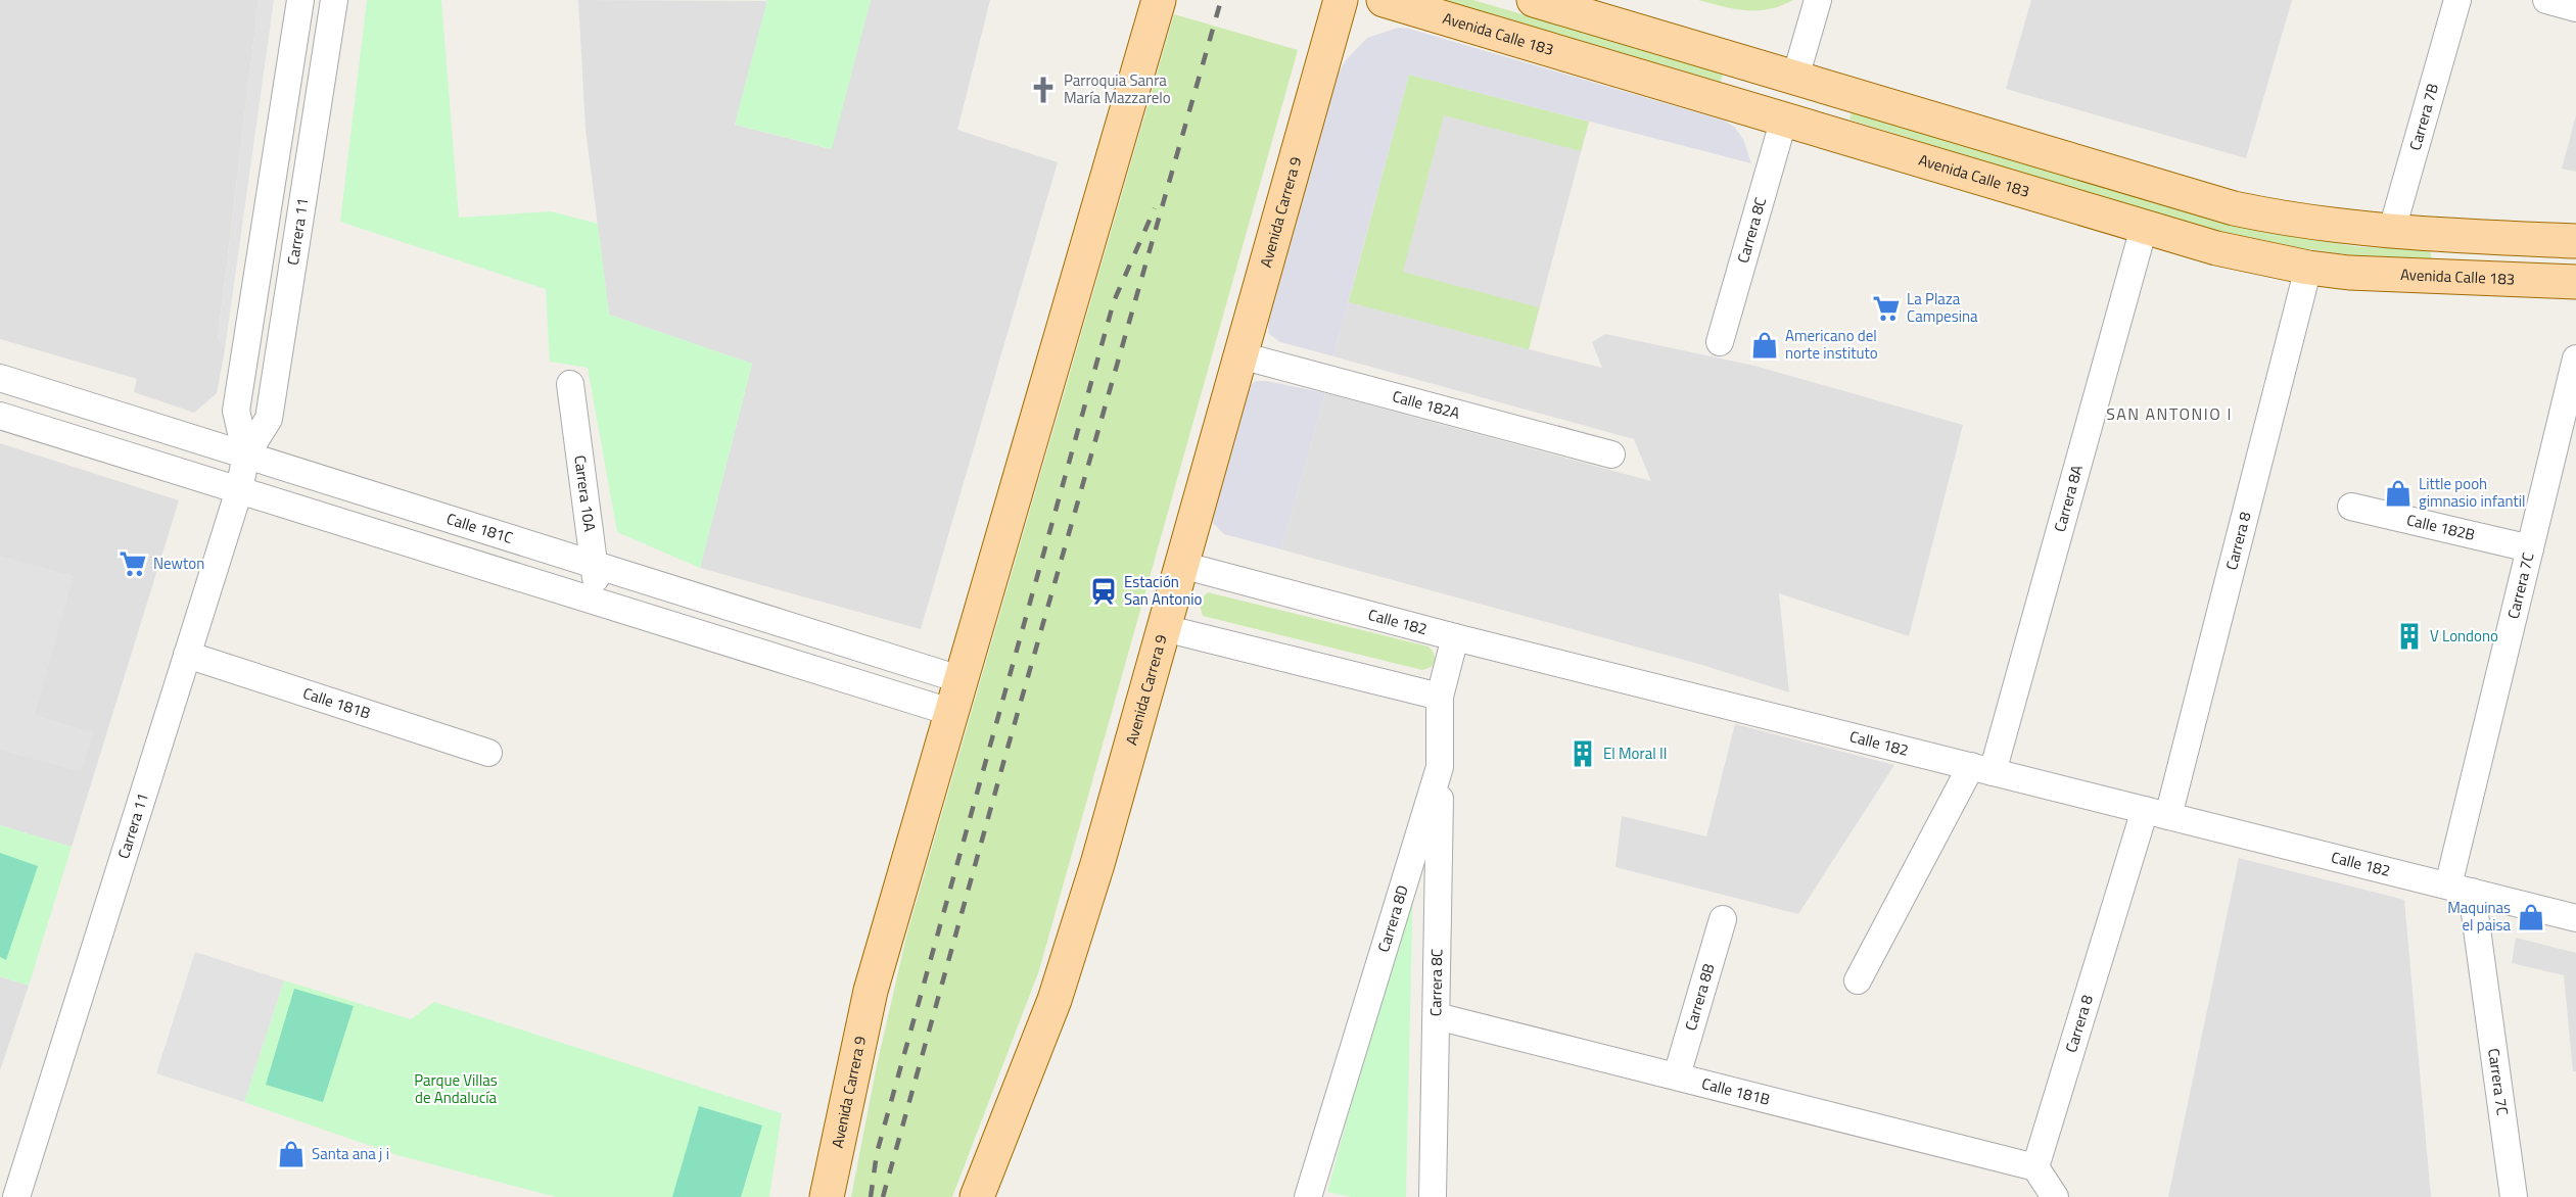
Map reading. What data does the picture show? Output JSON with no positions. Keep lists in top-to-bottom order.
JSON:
{
  "streets": {
    "main road": ["Avenida Calle 183", "Avenida Carrera 9"],
    "street": [
      "Carrera 7B",
      "Carrera 8C",
      "Carrera 11",
      "Calle 182A",
      "Carrera 10A",
      "Carrera 8A",
      "Calle 182B",
      "Calle 181C",
      "Carrera 8",
      "Carrera 7C",
      "Calle 182",
      "Calle 181B",
      "Carrera 8D",
      "Carrera 8B"
    ]
  },
  "crossings": [
    ["Avenida Calle 183", "Carrera 8C"],
    ["Avenida Calle 183", "Carrera 8A"],
    ["Avenida Calle 183", "Carrera 8"],
    ["Avenida Carrera 9", "Calle 182A"],
    ["Avenida Carrera 9", "Calle 181C"],
    ["Avenida Carrera 9", "Calle 182"],
    ["Carrera 8C", "Calle 181B"],
    ["Carrera 8C", "Carrera 8D"],
    ["Carrera 11", "Calle 181C"],
    ["Carrera 11", "Calle 181B"],
    ["Carrera 10A", "Calle 181C"],
    ["Carrera 8A", "Calle 182"],
    ["Calle 182B", "Carrera 7C"],
    ["Carrera 8", "Calle 182"],
    ["Carrera 8", "Calle 181B"],
    ["Carrera 7C", "Calle 182"],
    ["Calle 182", "Carrera 8D"],
    ["Calle 181B", "Carrera 8B"]
  ],
  "districts": ["SAN ANTONIO I"],
  "parks": ["Parque Villas de Andalucía"],
  "places": {
    "church": ["Parroquia Sanra María Mazzarelo"],
    "supermarket": ["La Plaza Campesina", "Newton"],
    "shop": [
      "Americano del norte instituto",
      "Little pooh gimnasio infantil",
      "Maquinas el paisa",
      "Santa ana j i"
    ],
    "station": ["Estación San Antonio"],
    "building": ["V Londono", "El Moral II"]
  }
}
